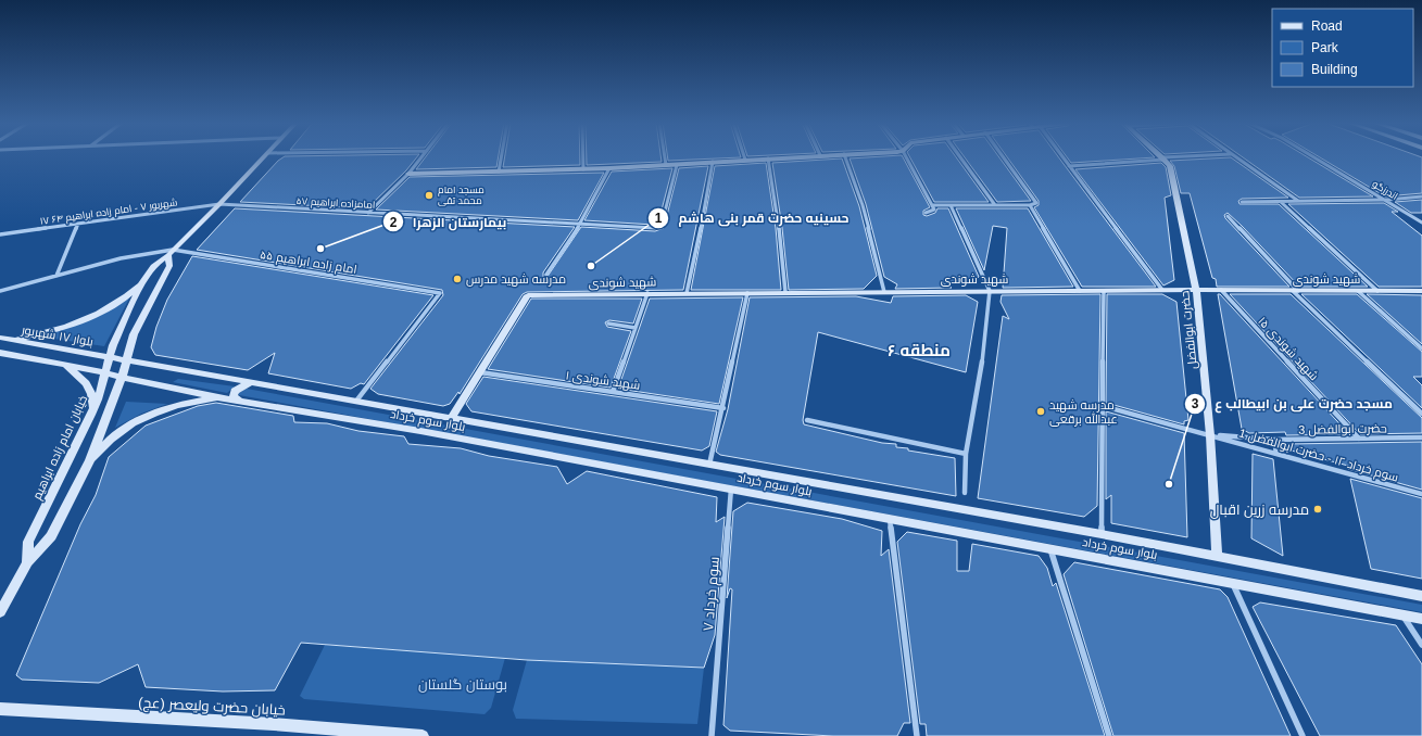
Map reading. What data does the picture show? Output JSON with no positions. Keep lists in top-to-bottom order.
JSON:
{
  "streets": {
    "main road": [
      "شهید شوندی",
      "حضرت ابوالفضل",
      "بلوار ۱۷ شهریور",
      "بلوار سوم خرداد",
      "خیابان امام زاده ابراهیم",
      "خیابان حضرت ولیعصر (عج)"
    ],
    "street": [
      "اندرزگو",
      "امامزاده ابراهیم ۵۷",
      "۱۷ شهریور ۷ - امام زاده ابراهیم ۶۴",
      "امام زاده ابراهیم ۵۵",
      "شهید شوندی ۱۵",
      "شهید شوندی ۱",
      "حضرت ابوالفضل 3",
      "سوم خرداد ۱۲ - حضرت ابوالفضل 1",
      "سوم خرداد ۷"
    ]
  },
  "crossings": [
    ["امامزاده ابراهیم ۵۷", "۱۷ شهریور ۷ - امام زاده ابراهیم ۶۴"],
    ["امامزاده ابراهیم ۵۷", "خیابان امام زاده ابراهیم"],
    ["۱۷ شهریور ۷ - امام زاده ابراهیم ۶۴", "خیابان امام زاده ابراهیم"],
    ["امام زاده ابراهیم ۵۵", "بلوار سوم خرداد"],
    ["امام زاده ابراهیم ۵۵", "خیابان امام زاده ابراهیم"],
    ["شهید شوندی", "حضرت ابوالفضل"],
    ["شهید شوندی", "شهید شوندی ۱۵"],
    ["شهید شوندی", "شهید شوندی ۱"],
    ["حضرت ابوالفضل", "بلوار سوم خرداد"],
    ["حضرت ابوالفضل", "حضرت ابوالفضل 3"],
    ["حضرت ابوالفضل", "سوم خرداد ۱۲ - حضرت ابوالفضل 1"],
    ["بلوار ۱۷ شهریور", "بلوار سوم خرداد"],
    ["بلوار ۱۷ شهریور", "خیابان امام زاده ابراهیم"],
    ["شهید شوندی ۱۵", "حضرت ابوالفضل 3"],
    ["بلوار سوم خرداد", "خیابان امام زاده ابراهیم"],
    ["بلوار سوم خرداد", "سوم خرداد ۷"],
    ["حضرت ابوالفضل 3", "سوم خرداد ۱۲ - حضرت ابوالفضل 1"]
  ],
  "districts": ["منطقه ۶"],
  "parks": ["بوستان گلستان"],
  "places": [
    "مسجد امام محمد تقی",
    "بیمارستان الزهرا",
    "حسینیه حضرت قمر بنی هاشم",
    "مدرسه شهید مدرس",
    "مدرسه شهید عبدالله برقعی",
    "مسجد حضرت علی بن ابیطالب ع",
    "مدرسه زرین اقبال"
  ],
  "legend": ["Road", "Park", "Building"]
}
